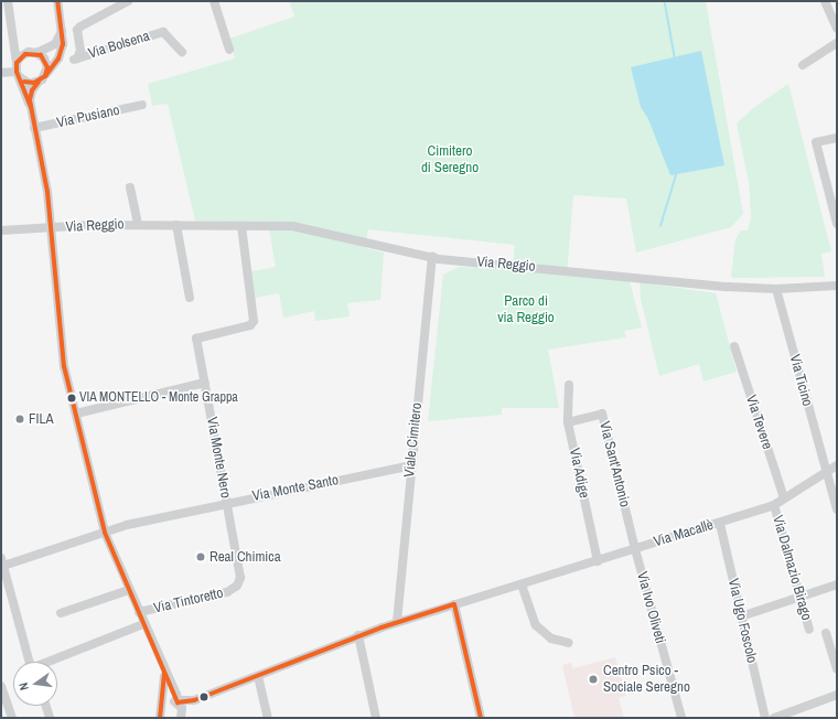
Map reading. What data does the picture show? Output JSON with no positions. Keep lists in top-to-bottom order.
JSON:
{
  "streets": {
    "street": [
      "Via Bolsena",
      "Via Pusiano",
      "Via Reggio",
      "Via Ticino",
      "Via Tevere",
      "Viale Cimitero",
      "Via Monte Nero",
      "Via Sant'Antonio",
      "Via Adige",
      "Via Monte Santo",
      "Via Macallè",
      "Via Dalmazio Birago",
      "Via Tintoretto",
      "Via Ivo Oliveti",
      "Via Ugo Foscolo"
    ]
  },
  "crossings": [
    ["Via Reggio", "Via Ticino"],
    ["Via Reggio", "Viale Cimitero"],
    ["Via Reggio", "Via Monte Nero"],
    ["Via Ticino", "Via Macallè"],
    ["Via Tevere", "Via Macallè"],
    ["Viale Cimitero", "Via Monte Santo"],
    ["Viale Cimitero", "Via Macallè"],
    ["Via Monte Nero", "Via Monte Santo"],
    ["Via Monte Nero", "Via Tintoretto"],
    ["Via Sant'Antonio", "Via Adige"],
    ["Via Sant'Antonio", "Via Macallè"],
    ["Via Sant'Antonio", "Via Ivo Oliveti"],
    ["Via Adige", "Via Macallè"],
    ["Via Macallè", "Via Dalmazio Birago"],
    ["Via Macallè", "Via Ivo Oliveti"],
    ["Via Macallè", "Via Ugo Foscolo"]
  ],
  "parks": ["Cimitero di Seregno", "Parco di via Reggio"],
  "places": [
    "VIA MONTELLO ‐ Monte Grappa",
    "FILA",
    "Real Chimica",
    "Centro Psico - Sociale Seregno"
  ],
  "north": "left"
}
